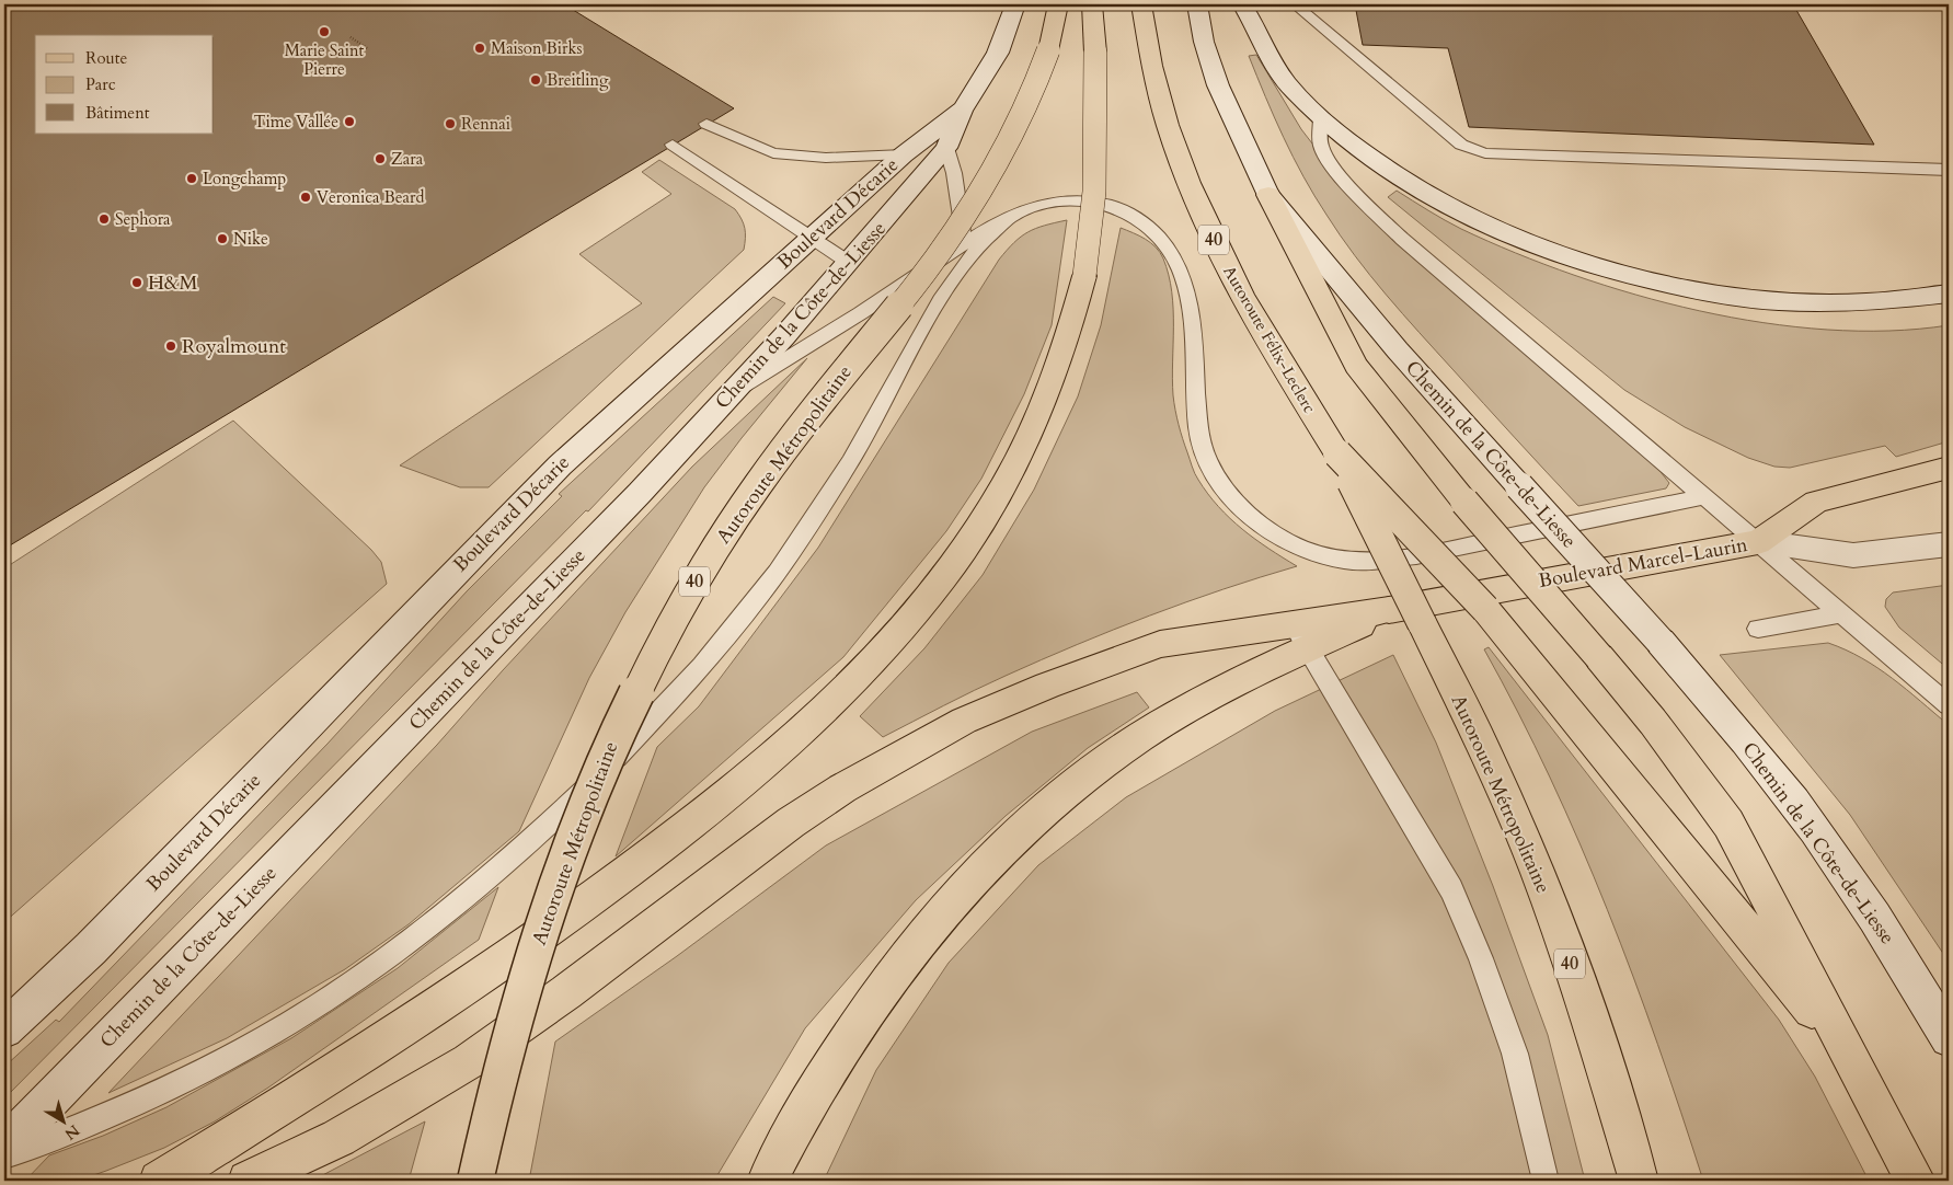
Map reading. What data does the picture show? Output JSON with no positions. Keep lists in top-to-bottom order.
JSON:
{
  "streets": {
    "main road": [
      "Boulevard Décarie",
      "40",
      "Chemin de la Côte-de-Liesse",
      "Autoroute Félix-Leclerc",
      "Autoroute Métropolitaine",
      "Boulevard Marcel-Laurin"
    ]
  },
  "crossings": [
    ["Boulevard Décarie", "Chemin de la Côte-de-Liesse"],
    ["Autoroute Félix-Leclerc", "Autoroute Métropolitaine"]
  ],
  "places": [
    "Marie Saint Pierre",
    "Maison Birks",
    "Breitling",
    "Time Vallée",
    "Rennai",
    "Zara",
    "Longchamp",
    "Veronica Beard",
    "Sephora",
    "Nike",
    "H&M",
    "Royalmount"
  ],
  "legend": ["Route", "Parc", "Bâtiment"],
  "north": "bottom right"
}
